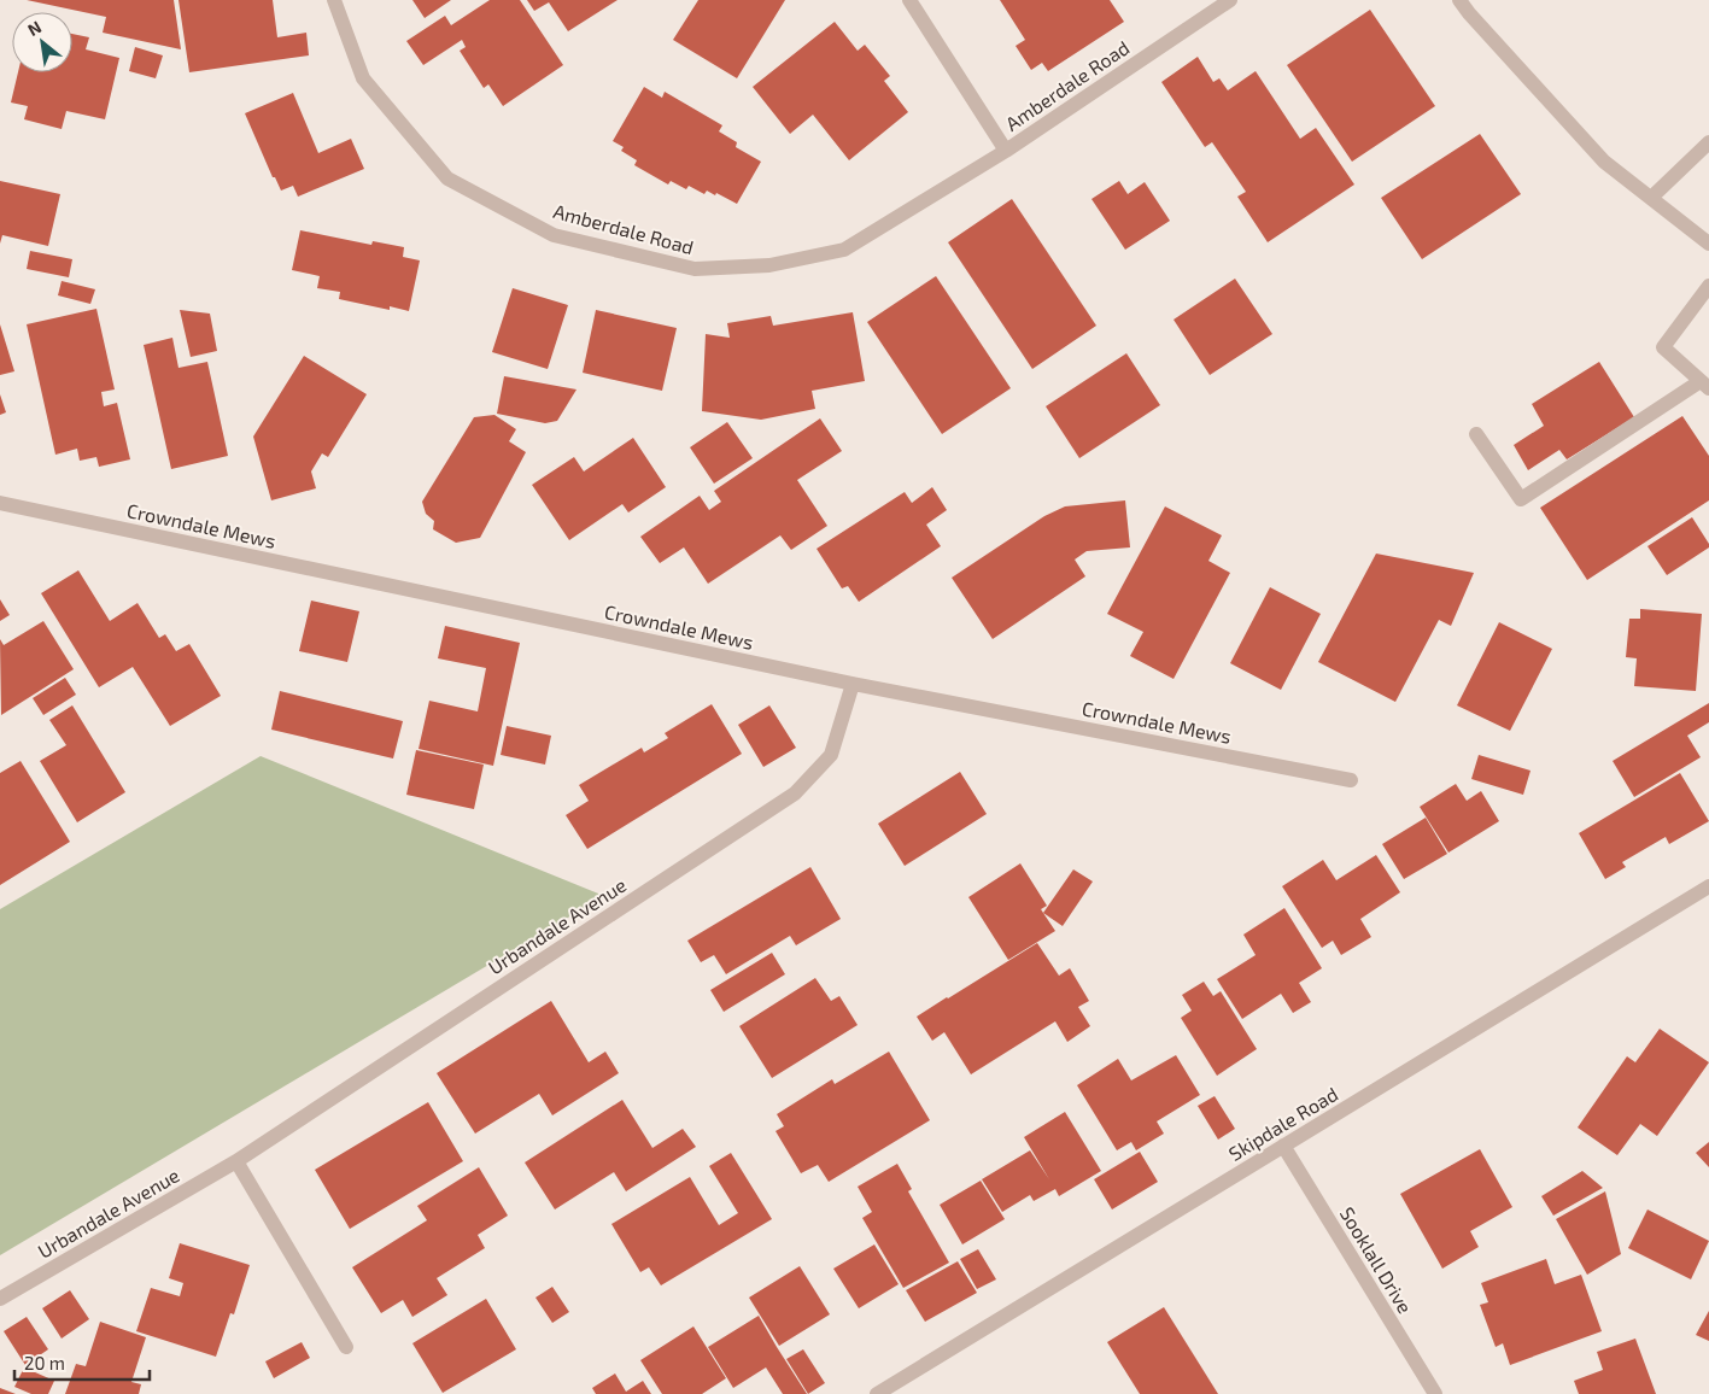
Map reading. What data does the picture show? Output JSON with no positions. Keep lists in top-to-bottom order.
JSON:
{
  "streets": {
    "street": [
      "Amberdale Road",
      "Crowndale Mews",
      "Urbandale Avenue",
      "Skipdale Road",
      "Sooklall Drive"
    ]
  },
  "crossings": [
    ["Crowndale Mews", "Urbandale Avenue"],
    ["Skipdale Road", "Sooklall Drive"]
  ],
  "scale_bar": "20 m",
  "north": "top left"
}
